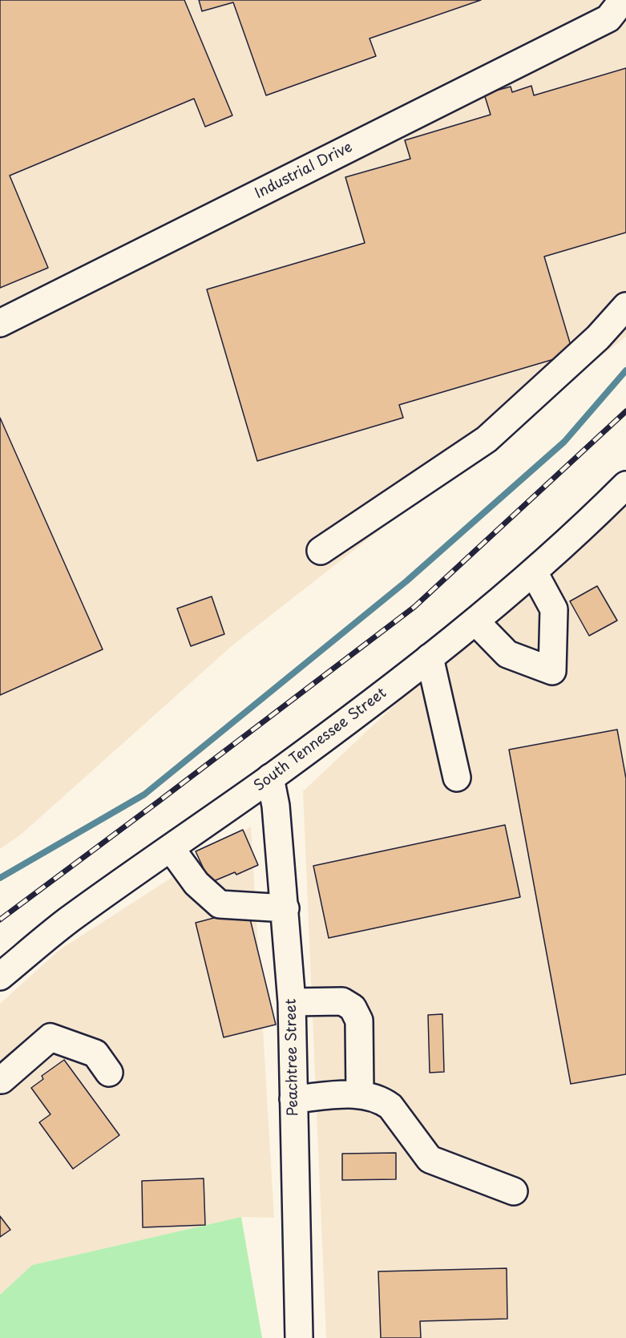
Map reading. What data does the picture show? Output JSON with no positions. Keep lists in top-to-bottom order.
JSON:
{
  "streets": {
    "street": ["Industrial Drive", "South Tennessee Street", "Peachtree Street"]
  },
  "crossings": [
    ["South Tennessee Street", "Peachtree Street"]
  ]
}
